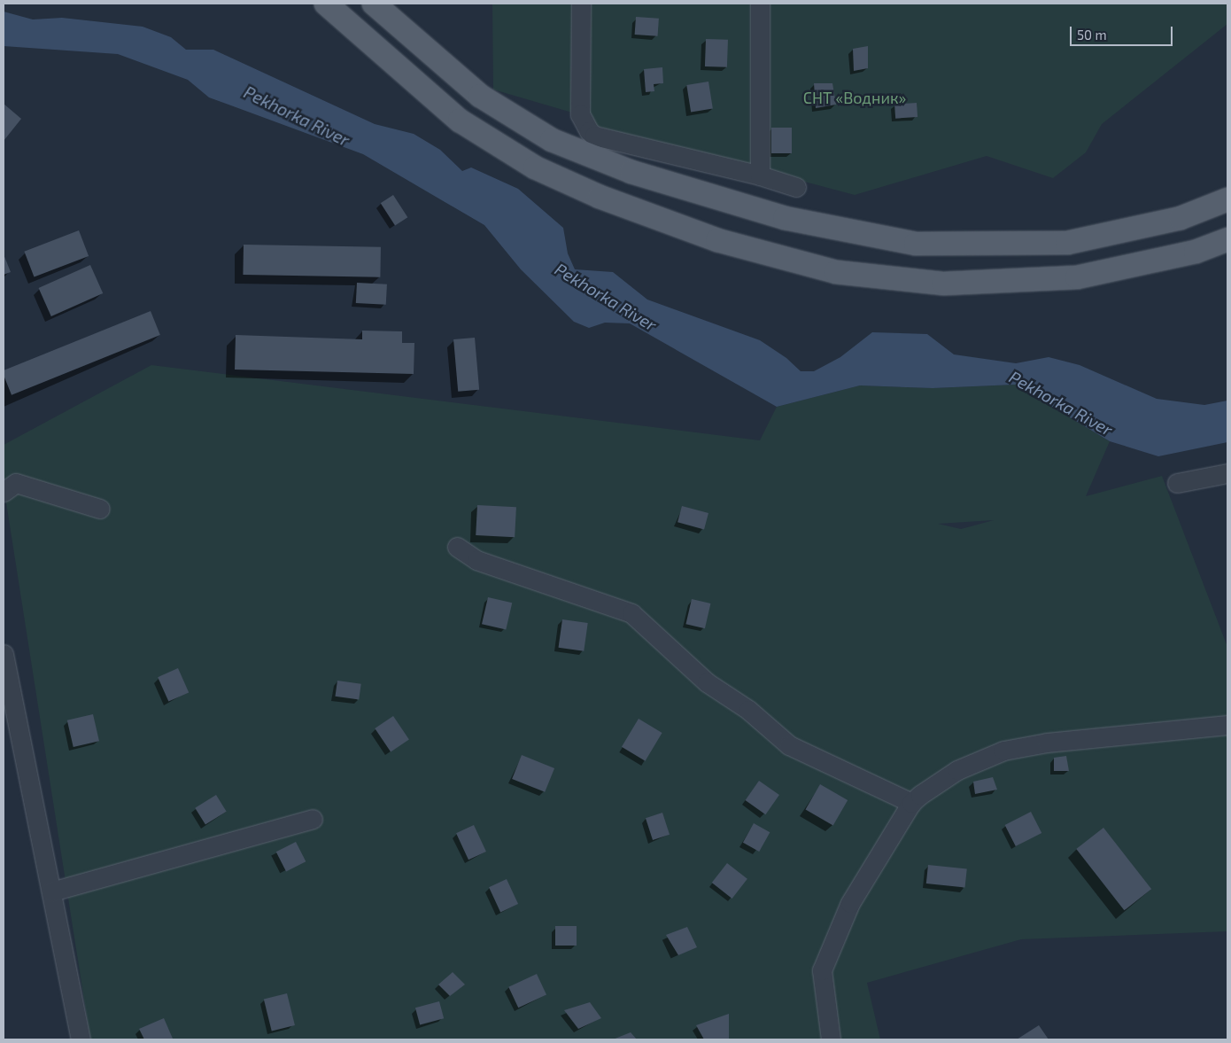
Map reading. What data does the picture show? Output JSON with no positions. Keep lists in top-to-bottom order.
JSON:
{
  "water": ["Pekhorka River"],
  "parks": ["СНТ «Водник»"],
  "scale_bar": "50 m"
}
